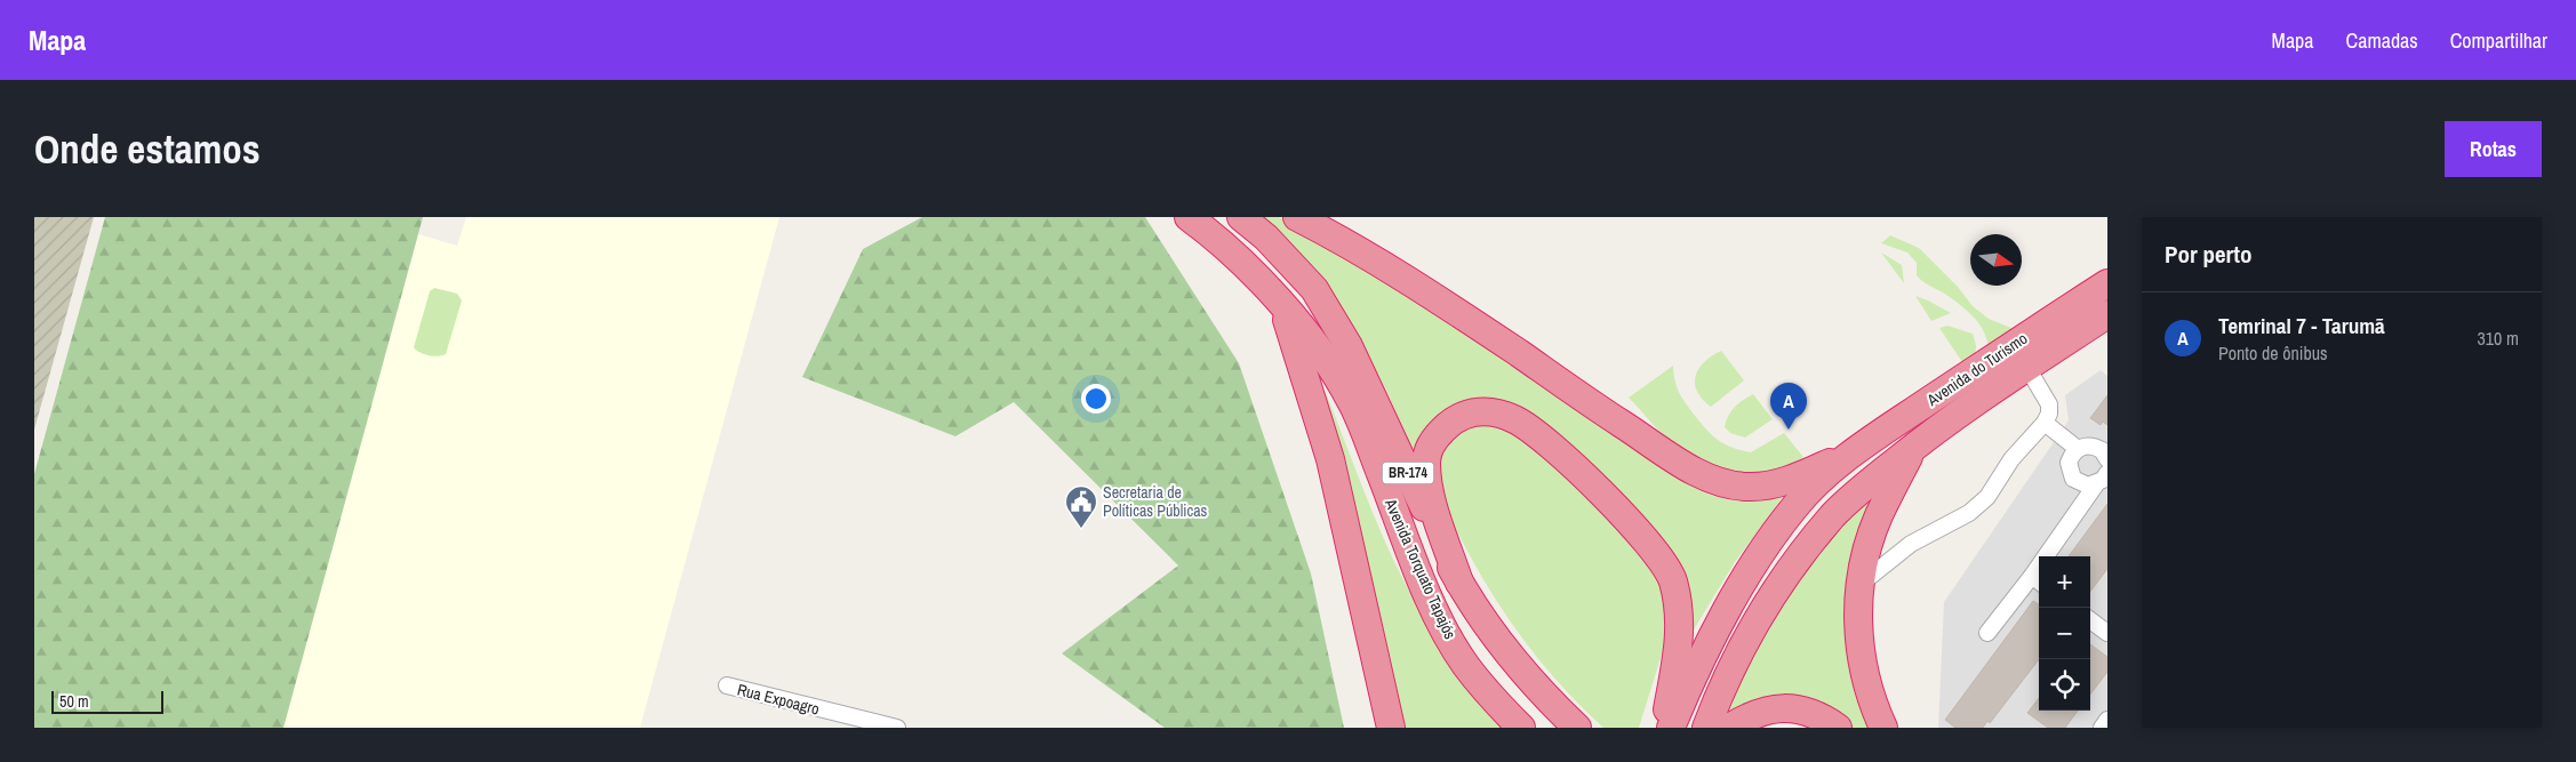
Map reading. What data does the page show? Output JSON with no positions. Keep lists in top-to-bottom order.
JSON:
{
  "streets": {
    "highway": ["Avenida do Turismo", "BR-174", "Avenida Torquato Tapajós"],
    "street": ["Rua Expoagro"]
  },
  "places": {
    "public building": ["Secretaria de Políticas Públicas"]
  },
  "scale_bar": "50 m",
  "north": "right",
  "page": {
    "header": "Mapa",
    "nav": ["Mapa", "Camadas", "Compartilhar"],
    "buttons": "Rotas",
    "title": "Onde estamos",
    "heading": "Por perto",
    "list": [
      {
        "mark": "A",
        "name": "Temrinal 7 - Tarumã",
        "note": "Ponto de ônibus",
        "value": "310 m"
      }
    ],
    "pins": "A",
    "map_buttons": ["+", "−"],
    "scale": "50 m"
  }
}
